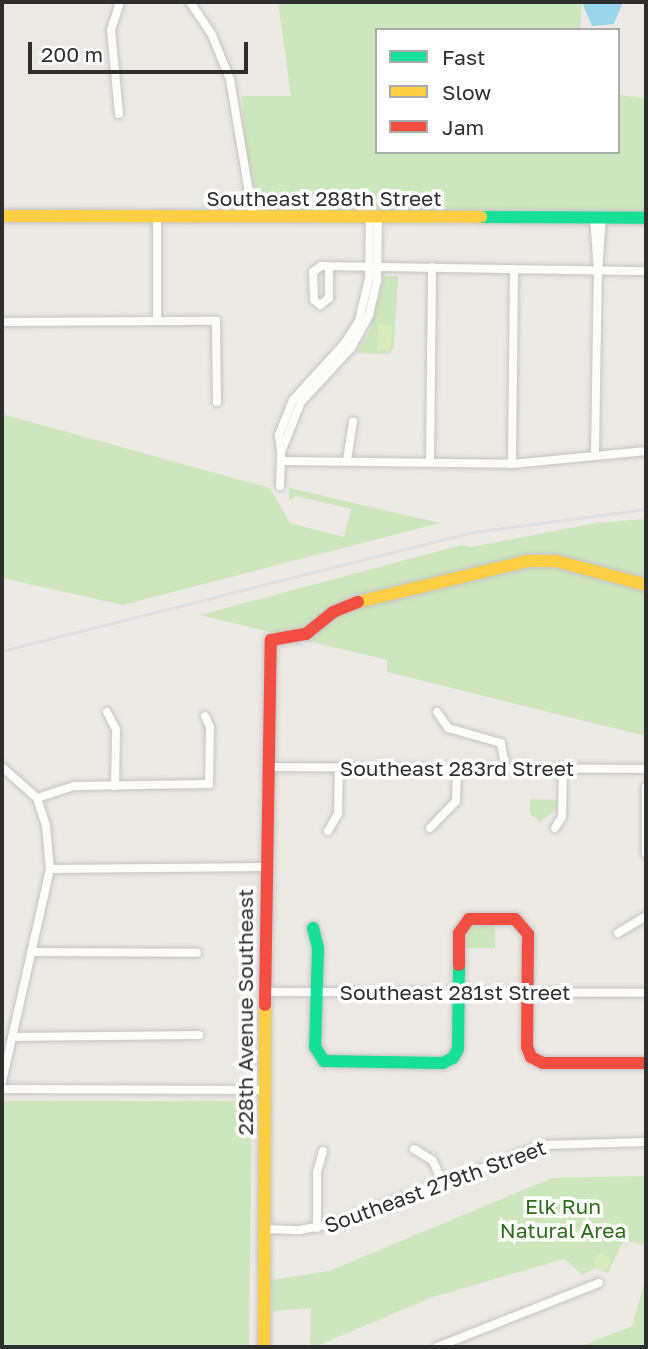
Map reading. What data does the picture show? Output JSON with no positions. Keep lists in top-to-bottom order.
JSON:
{
  "streets": {
    "street": [
      "Southeast 288th Street",
      "Southeast 283rd Street",
      "Southeast 281st Street",
      "228th Avenue Southeast",
      "Southeast 279th Street"
    ]
  },
  "crossings": [
    ["Southeast 283rd Street", "228th Avenue Southeast"],
    ["Southeast 281st Street", "228th Avenue Southeast"],
    ["228th Avenue Southeast", "Southeast 279th Street"]
  ],
  "parks": ["Elk Run Natural Area"],
  "legend": ["Fast", "Slow", "Jam"],
  "scale_bar": "200 m"
}
